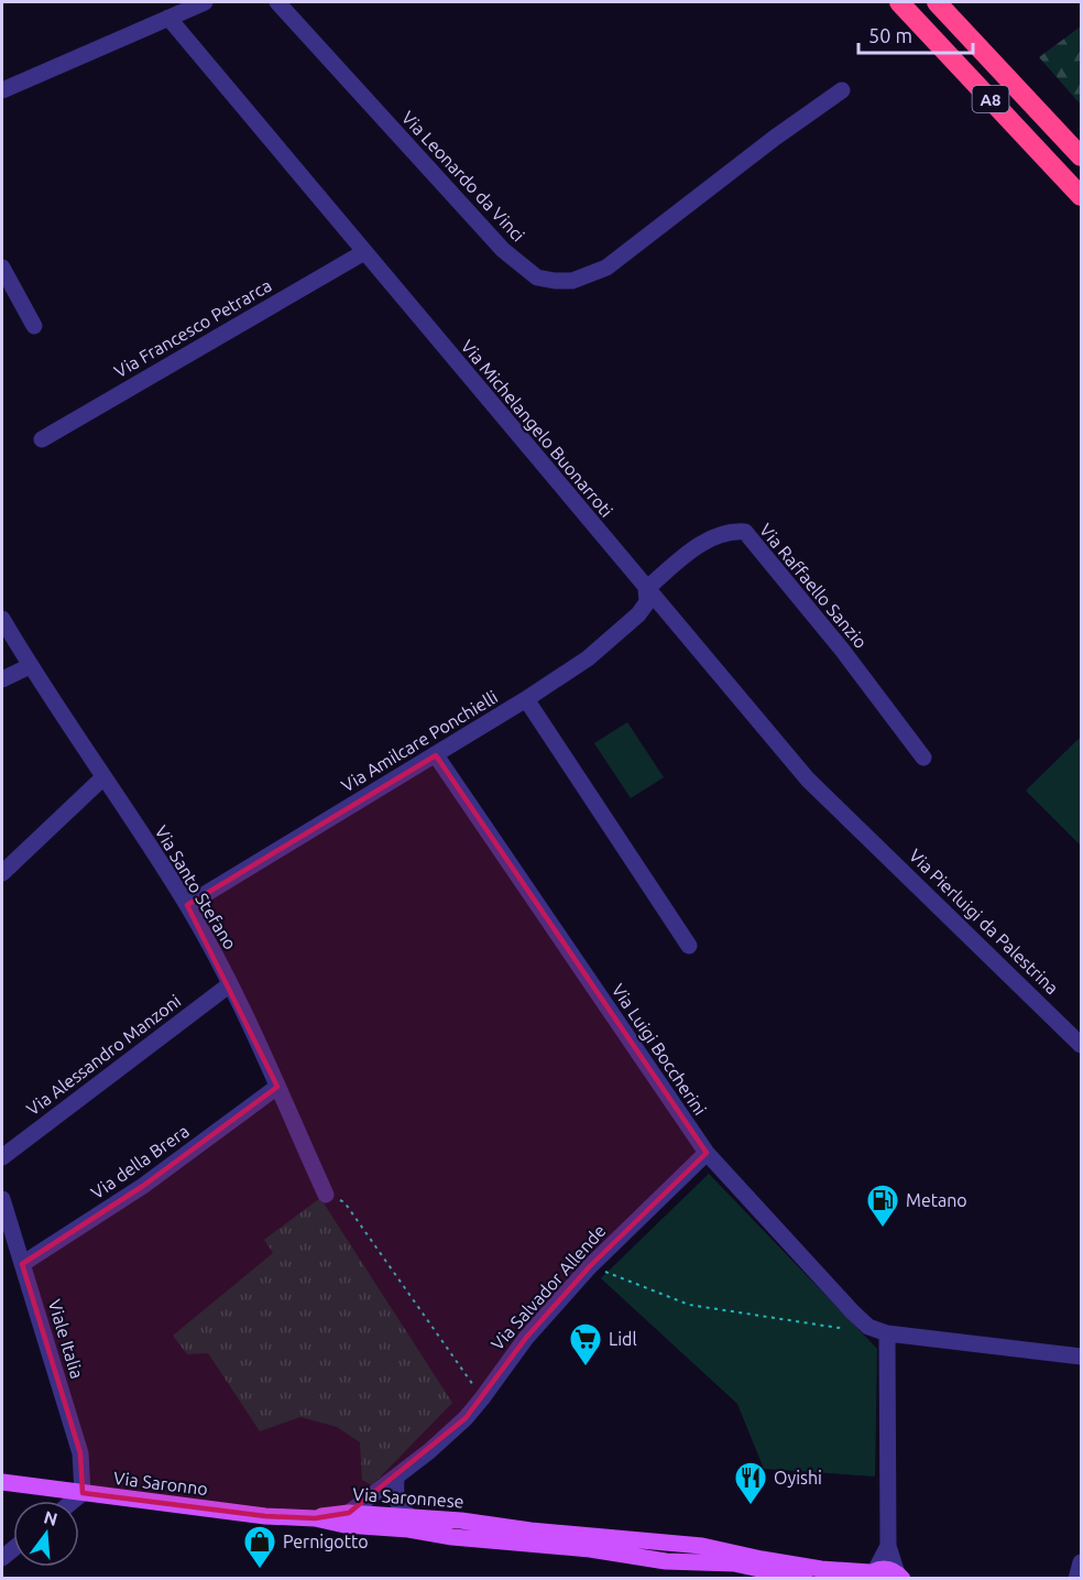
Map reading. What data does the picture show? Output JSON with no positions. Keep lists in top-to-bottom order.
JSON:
{
  "streets": {
    "highway": ["A8"],
    "main road": ["Via Saronno", "Via Saronnese"],
    "street": [
      "Via Leonardo da Vinci",
      "Via Francesco Petrarca",
      "Via Michelangelo Buonarroti",
      "Via Raffaello Sanzio",
      "Via Amilcare Ponchielli",
      "Via Santo Stefano",
      "Via Pierluigi da Palestrina",
      "Via Luigi Boccherini",
      "Via Alessandro Manzoni",
      "Via della Brera",
      "Via Salvador Allende",
      "Viale Italia"
    ]
  },
  "crossings": [
    ["Via Francesco Petrarca", "Via Michelangelo Buonarroti"],
    ["Via Michelangelo Buonarroti", "Via Raffaello Sanzio"],
    ["Via Michelangelo Buonarroti", "Via Amilcare Ponchielli"],
    ["Via Michelangelo Buonarroti", "Via Pierluigi da Palestrina"],
    ["Via Raffaello Sanzio", "Via Amilcare Ponchielli"],
    ["Via Amilcare Ponchielli", "Via Santo Stefano"],
    ["Via Amilcare Ponchielli", "Via Luigi Boccherini"],
    ["Via Santo Stefano", "Via Alessandro Manzoni"],
    ["Via Santo Stefano", "Via della Brera"],
    ["Via Luigi Boccherini", "Via Salvador Allende"],
    ["Via della Brera", "Viale Italia"],
    ["Via Salvador Allende", "Via Saronnese"],
    ["Viale Italia", "Via Saronno"],
    ["Via Saronno", "Via Saronnese"]
  ],
  "places": {
    "fuel station": ["Metano"],
    "supermarket": ["Lidl"],
    "restaurant": ["Oyishi"],
    "shop": ["Pernigotto"]
  },
  "scale_bar": "50 m",
  "north": "top"
}
